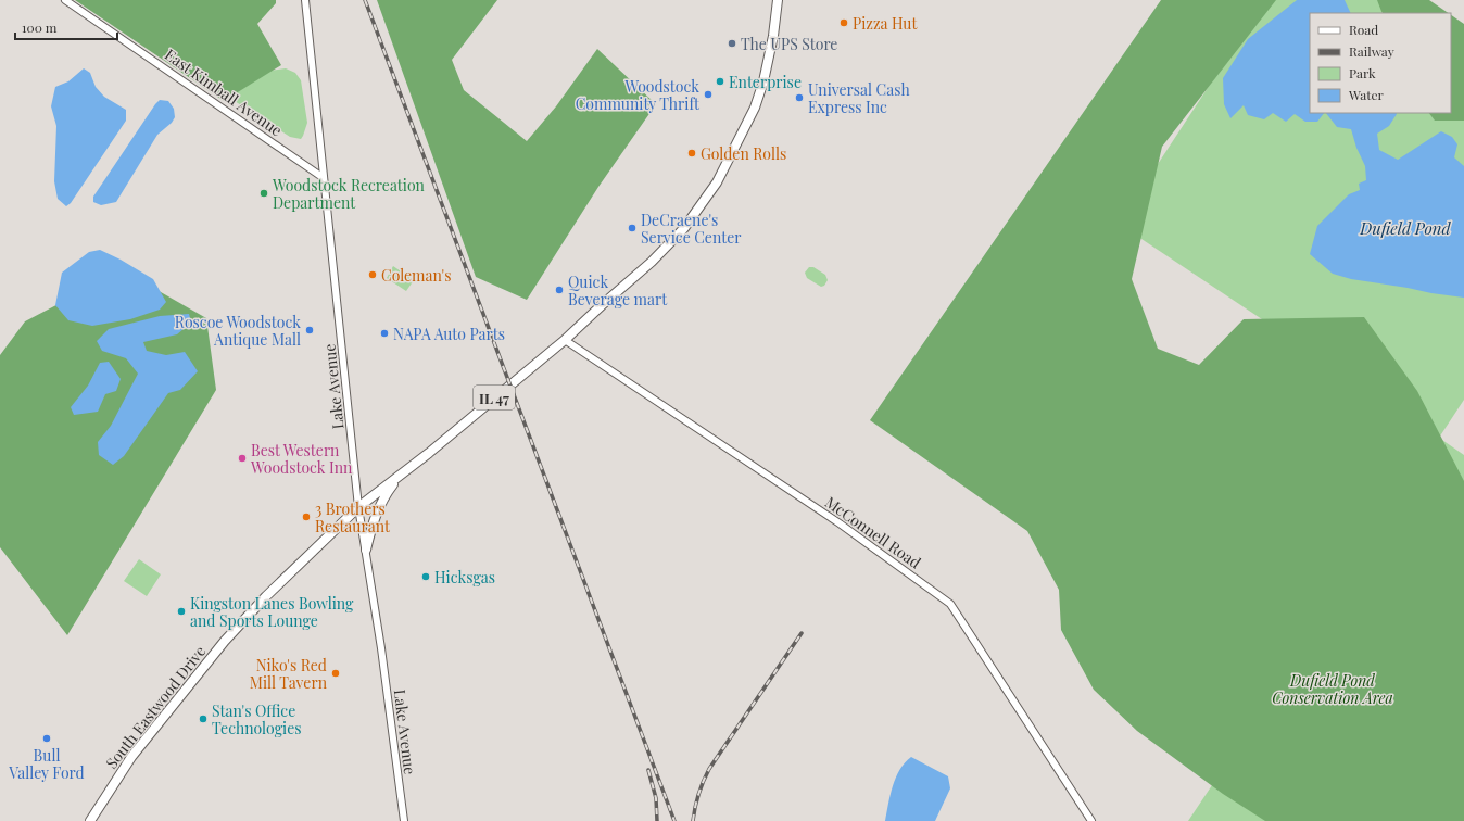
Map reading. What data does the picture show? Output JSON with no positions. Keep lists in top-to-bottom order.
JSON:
{
  "streets": {
    "main road": ["IL 47", "South Eastwood Drive"],
    "street": ["East Kimball Avenue", "Lake Avenue", "McConnell Road"]
  },
  "crossings": [
    ["East Kimball Avenue", "Lake Avenue"],
    ["Lake Avenue", "South Eastwood Drive"],
    ["McConnell Road", "South Eastwood Drive"]
  ],
  "water": ["Dufield Pond"],
  "parks": ["Dufield Pond Conservation Area"],
  "places": [
    "Pizza Hut",
    "The UPS Store",
    "Enterprise",
    "Woodstock Community Thrift",
    "Universal Cash Express Inc",
    "Golden Rolls",
    "Woodstock Recreation Department",
    "DeCraene's Service Center",
    "Coleman's",
    "Quick Beverage mart",
    "Roscoe Woodstock Antique Mall",
    "NAPA Auto Parts",
    "Best Western Woodstock Inn",
    "3 Brothers Restaurant",
    "Hicksgas",
    "Kingston Lanes Bowling and Sports Lounge",
    "Niko's Red Mill Tavern",
    "Stan's Office Technologies",
    "Bull Valley Ford"
  ],
  "legend": [
    "Road",
    "Railway",
    "Park",
    "Water"
  ],
  "scale_bar": "100 m"
}
